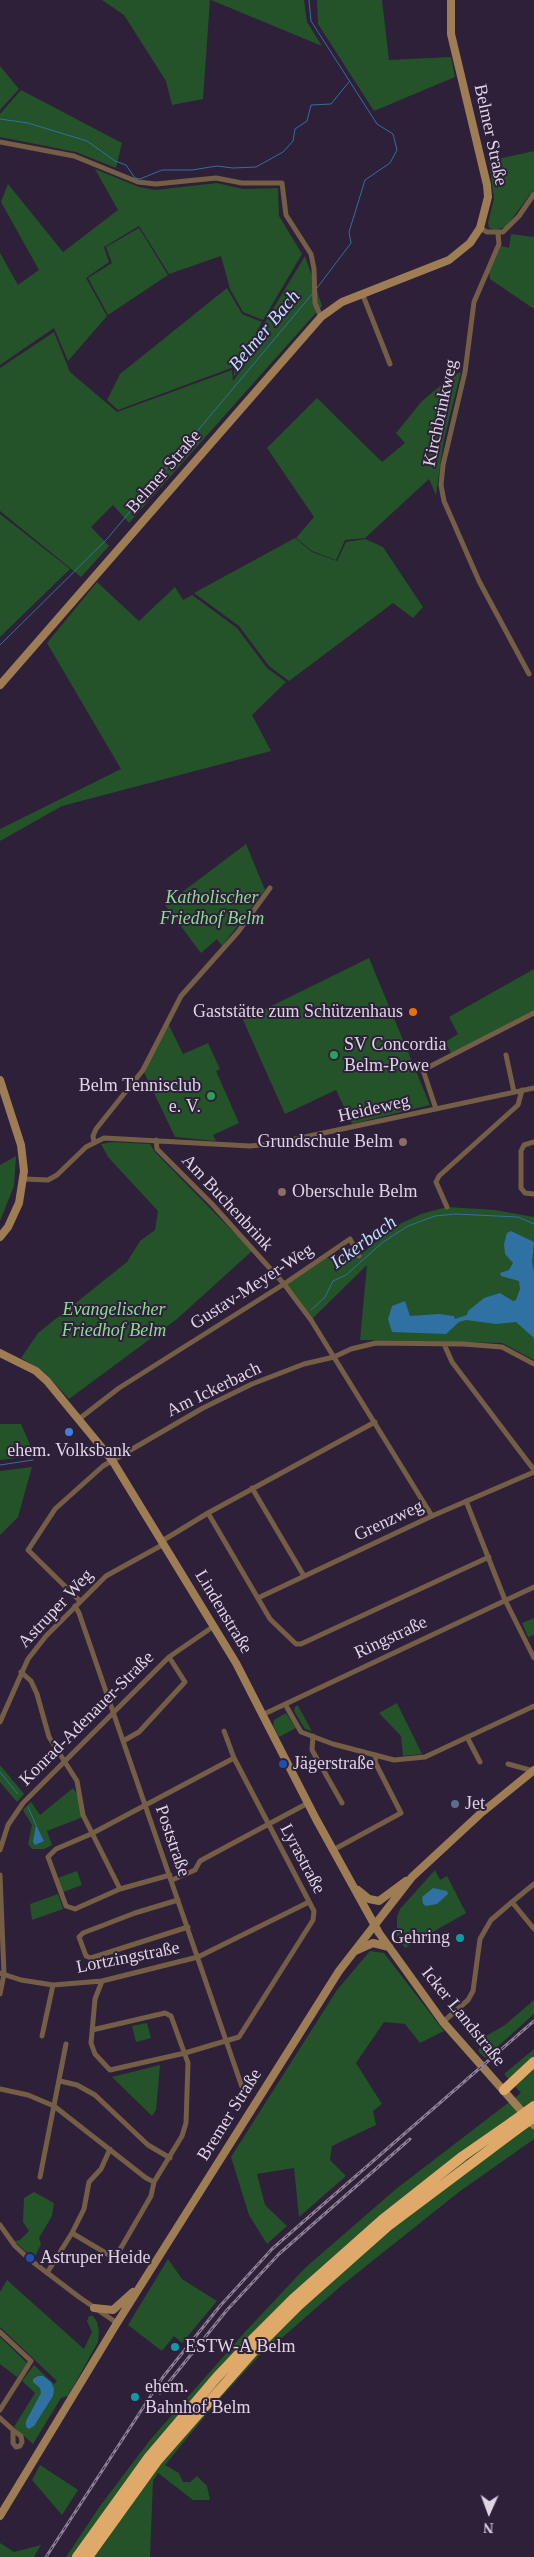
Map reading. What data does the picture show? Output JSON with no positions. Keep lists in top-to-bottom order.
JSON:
{
  "streets": {
    "street": [
      "Belmer Straße",
      "Kirchbrinkweg",
      "Heideweg",
      "Am Buchenbrink",
      "Gustav-Meyer-Weg",
      "Am Ickerbach",
      "Grenzweg",
      "Astruper Weg",
      "Lindenstraße",
      "Ringstraße",
      "Konrad-Adenauer-Straße",
      "Poststraße",
      "Lyrastraße",
      "Lortzingstraße",
      "Icker Landstraße",
      "Bremer Straße"
    ]
  },
  "crossings": [
    ["Heideweg", "Am Buchenbrink"],
    ["Am Buchenbrink", "Gustav-Meyer-Weg"],
    ["Am Buchenbrink", "Am Ickerbach"],
    ["Am Buchenbrink", "Grenzweg"],
    ["Am Buchenbrink", "Astruper Weg"],
    ["Gustav-Meyer-Weg", "Lindenstraße"],
    ["Am Ickerbach", "Astruper Weg"],
    ["Am Ickerbach", "Lindenstraße"],
    ["Astruper Weg", "Lindenstraße"],
    ["Astruper Weg", "Poststraße"],
    ["Lindenstraße", "Ringstraße"],
    ["Lindenstraße", "Konrad-Adenauer-Straße"],
    ["Lindenstraße", "Icker Landstraße"],
    ["Lindenstraße", "Bremer Straße"],
    ["Konrad-Adenauer-Straße", "Poststraße"],
    ["Poststraße", "Lyrastraße"],
    ["Poststraße", "Lortzingstraße"],
    ["Lyrastraße", "Lortzingstraße"],
    ["Icker Landstraße", "Bremer Straße"]
  ],
  "water": ["Belmer Bach", "Ickerbach"],
  "parks": ["Katholischer Friedhof Belm", "Evangelischer Friedhof Belm"],
  "places": [
    "Gaststätte zum Schützenhaus",
    "SV Concordia Belm-Powe",
    "Belm Tennisclub e. V.",
    "Grundschule Belm",
    "Oberschule Belm",
    "ehem. Volksbank",
    "Jägerstraße",
    "Jet",
    "Gehring",
    "Astruper Heide",
    "ESTW-A Belm",
    "ehem. Bahnhof Belm"
  ],
  "north": "bottom"
}
